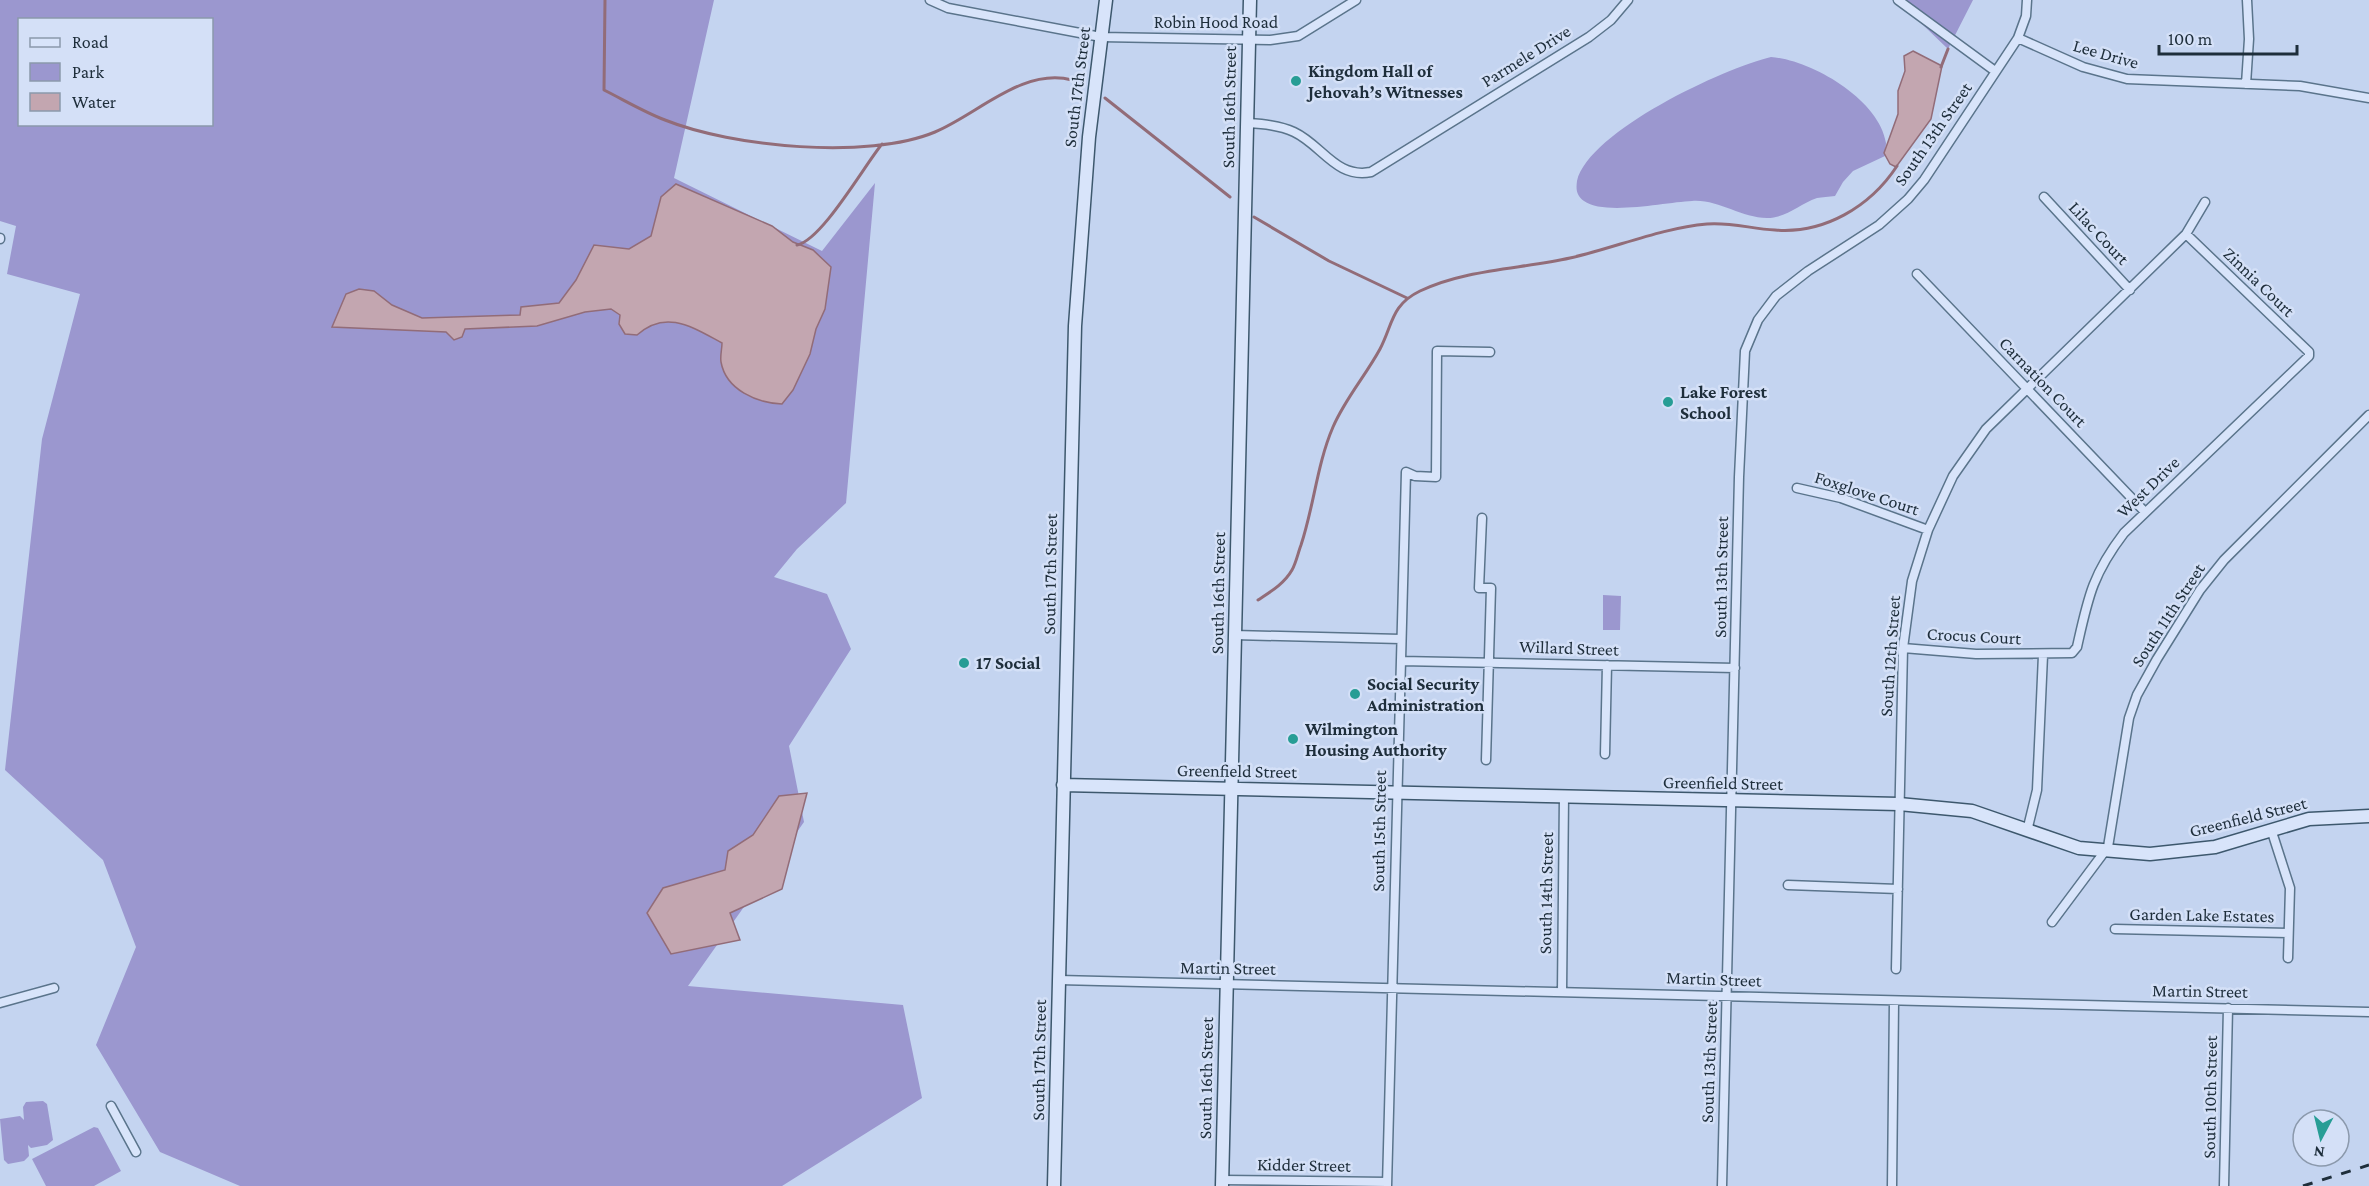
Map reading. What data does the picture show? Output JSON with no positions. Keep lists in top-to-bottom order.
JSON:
{
  "streets": {
    "main road": ["South 17th Street", "South 16th Street", "Greenfield Street"],
    "street": [
      "Robin Hood Road",
      "Lee Drive",
      "Parmele Drive",
      "South 13th Street",
      "Lilac Court",
      "Zinnia Court",
      "Carnation Court",
      "West Drive",
      "Foxglove Court",
      "South 11th Street",
      "Crocus Court",
      "Willard Street",
      "South 12th Street",
      "South 15th Street",
      "South 14th Street",
      "Garden Lake Estates",
      "Martin Street",
      "South 10th Street",
      "Kidder Street"
    ]
  },
  "crossings": [
    ["Robin Hood Road", "South 17th Street"],
    ["Robin Hood Road", "South 16th Street"],
    ["Lee Drive", "South 13th Street"],
    ["Parmele Drive", "South 16th Street"],
    ["South 17th Street", "Greenfield Street"],
    ["South 17th Street", "Martin Street"],
    ["South 16th Street", "Greenfield Street"],
    ["South 16th Street", "Martin Street"],
    ["South 16th Street", "Kidder Street"],
    ["South 13th Street", "Willard Street"],
    ["South 13th Street", "Greenfield Street"],
    ["South 13th Street", "Martin Street"],
    ["Lilac Court", "South 12th Street"],
    ["Zinnia Court", "West Drive"],
    ["Zinnia Court", "South 12th Street"],
    ["Carnation Court", "West Drive"],
    ["Carnation Court", "South 12th Street"],
    ["West Drive", "Crocus Court"],
    ["Foxglove Court", "South 12th Street"],
    ["South 11th Street", "Greenfield Street"],
    ["Crocus Court", "South 12th Street"],
    ["Willard Street", "South 15th Street"],
    ["South 12th Street", "Greenfield Street"],
    ["Greenfield Street", "South 15th Street"],
    ["Greenfield Street", "South 14th Street"],
    ["Greenfield Street", "Garden Lake Estates"],
    ["South 15th Street", "Martin Street"],
    ["South 15th Street", "Kidder Street"],
    ["South 14th Street", "Martin Street"],
    ["Martin Street", "South 10th Street"]
  ],
  "places": [
    "Kingdom Hall of Jehovah’s Witnesses",
    "Lake Forest School",
    "17 Social",
    "Social Security Administration",
    "Wilmington Housing Authority"
  ],
  "legend": ["Road", "Park", "Water"],
  "scale_bar": "100 m",
  "north": "bottom"
}
